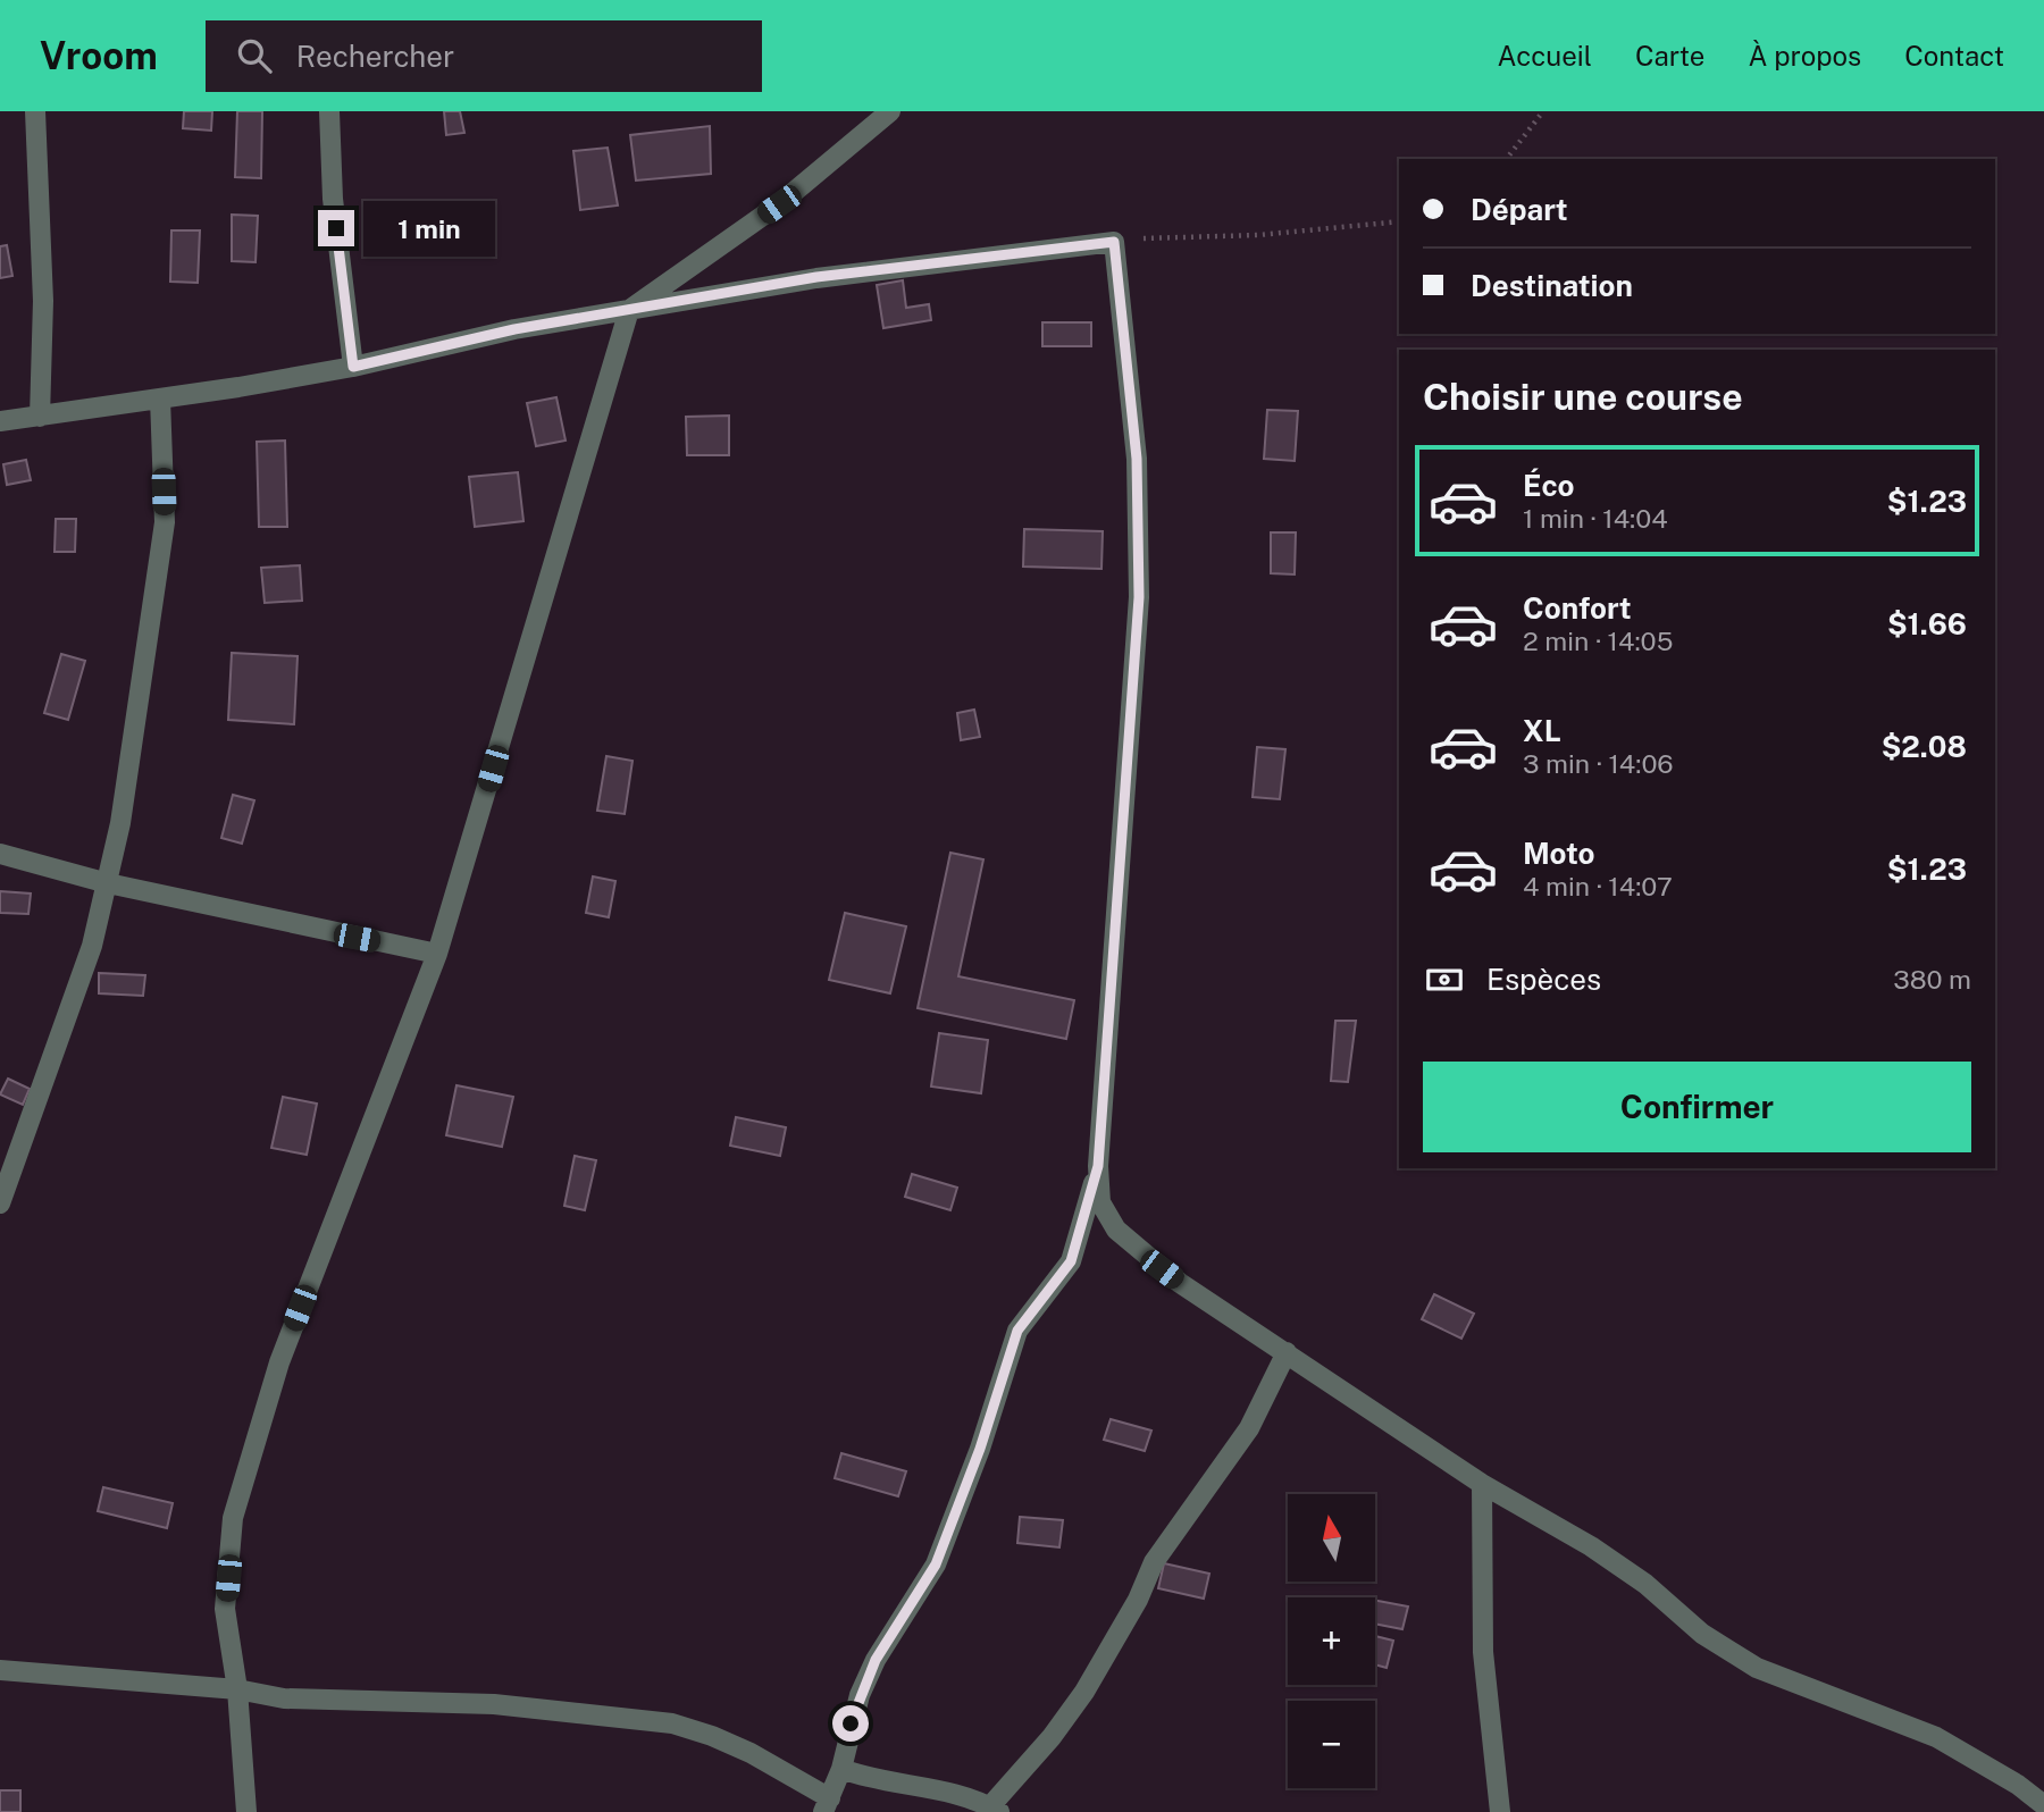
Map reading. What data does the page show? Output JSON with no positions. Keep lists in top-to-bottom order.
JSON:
{
  "north": "top",
  "page": {
    "header": "Vroom",
    "search": "Rechercher",
    "nav": [
      "Accueil",
      "Carte",
      "À propos",
      "Contact"
    ],
    "banner": ["Départ", "Destination"],
    "bubble": "1 min",
    "heading": "Choisir une course",
    "list": [
      {
        "name": "Éco",
        "note": "1 min · 14:04",
        "value": "$1.23"
      },
      {
        "name": "Confort",
        "note": "2 min · 14:05",
        "value": "$1.66"
      },
      {
        "name": "XL",
        "note": "3 min · 14:06",
        "value": "$2.08"
      },
      {
        "name": "Moto",
        "note": "4 min · 14:07",
        "value": "$1.23"
      }
    ],
    "pay": ["Espèces", "380 m"],
    "buttons": "Confirmer",
    "map_buttons": ["+", "−"]
  }
}
